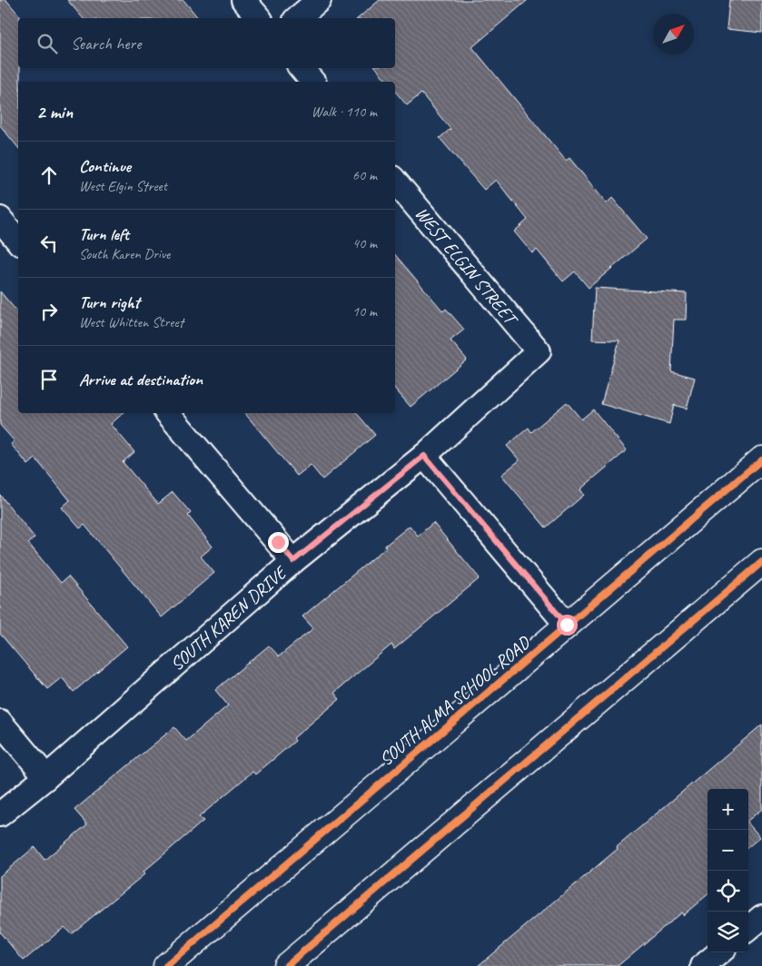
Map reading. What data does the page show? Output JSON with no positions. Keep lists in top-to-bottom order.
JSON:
{
  "streets": {
    "main road": ["SOUTH ALMA SCHOOL ROAD"],
    "street": ["WEST ELGIN STREET", "SOUTH KAREN DRIVE"]
  },
  "crossings": [
    ["WEST ELGIN STREET", "SOUTH KAREN DRIVE"]
  ],
  "north": "top right",
  "page": {
    "search": "Search here",
    "heading": ["2 min", "Walk · 110 m"],
    "list": [
      ["Continue", "West Elgin Street", "60 m"],
      ["Turn left", "South Karen Drive", "40 m"],
      ["Turn right", "West Whitten Street", "10 m"],
      "Arrive at destination"
    ],
    "map_buttons": ["+", "−"]
  }
}
